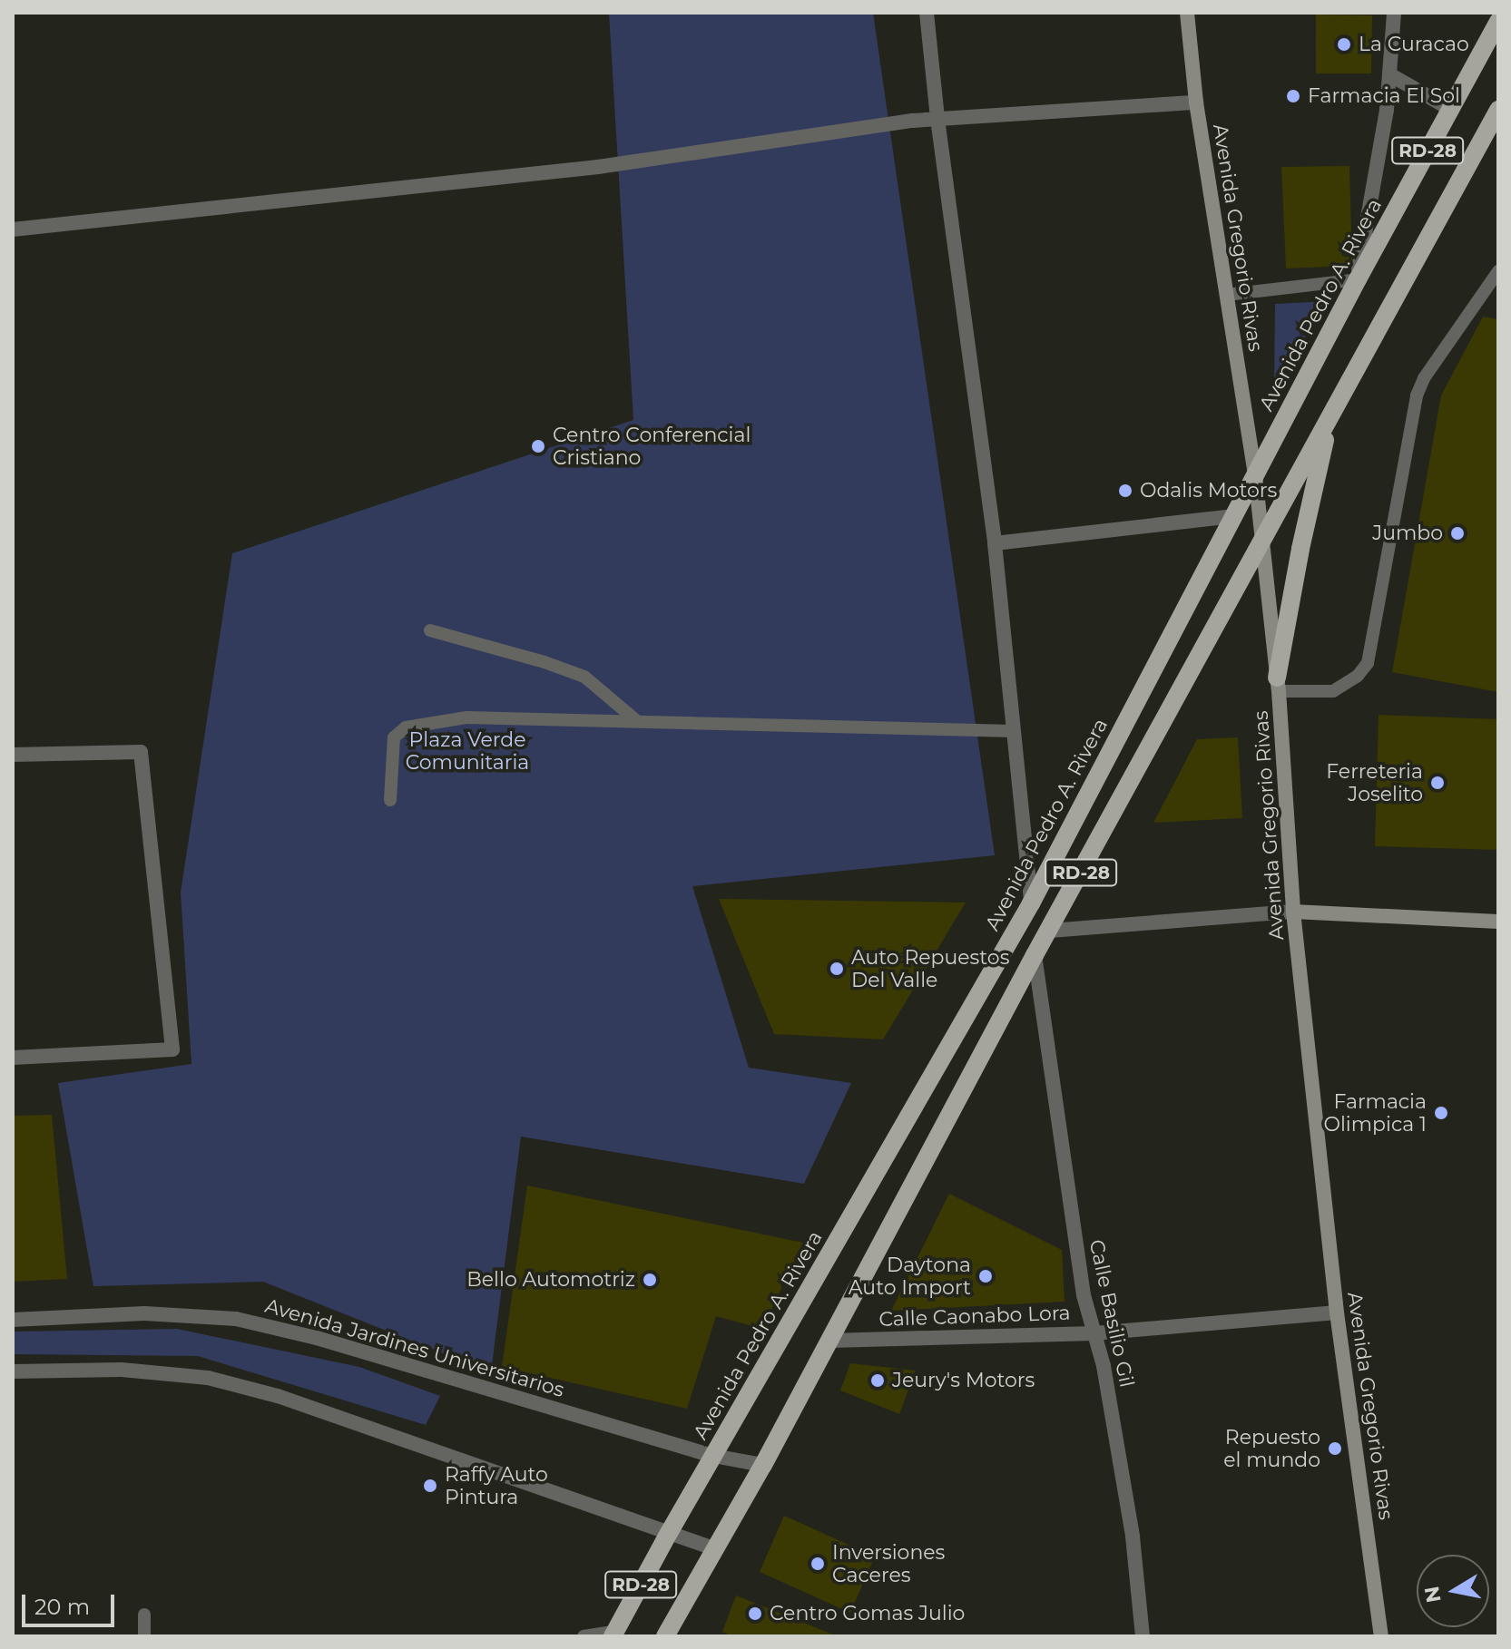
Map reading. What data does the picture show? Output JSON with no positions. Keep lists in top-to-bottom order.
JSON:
{
  "streets": {
    "main road": ["RD-28", "Avenida Gregorio Rivas", "Avenida Pedro A. Rivera"],
    "street": ["Calle Basilio Gil", "Calle Caonabo Lora", "Avenida Jardines Universitarios"]
  },
  "crossings": [
    ["RD-28", "Avenida Gregorio Rivas"],
    ["RD-28", "Calle Basilio Gil"],
    ["RD-28", "Calle Caonabo Lora"],
    ["RD-28", "Avenida Jardines Universitarios"],
    ["Avenida Gregorio Rivas", "Avenida Pedro A. Rivera"],
    ["Avenida Gregorio Rivas", "Calle Caonabo Lora"],
    ["Avenida Pedro A. Rivera", "Avenida Jardines Universitarios"],
    ["Calle Basilio Gil", "Calle Caonabo Lora"]
  ],
  "parks": ["Plaza Verde Comunitaria"],
  "places": [
    "La Curacao",
    "Farmacia El Sol",
    "Centro Conferencial Cristiano",
    "Odalis Motors",
    "Jumbo",
    "Ferreteria Joselito",
    "Auto Repuestos Del Valle",
    "Farmacia Olimpica 1",
    "Daytona Auto Import",
    "Bello Automotriz",
    "Jeury's Motors",
    "Repuesto el mundo",
    "Raffy Auto Pintura",
    "Inversiones Caceres",
    "Centro Gomas Julio"
  ],
  "scale_bar": "20 m",
  "north": "left"
}
